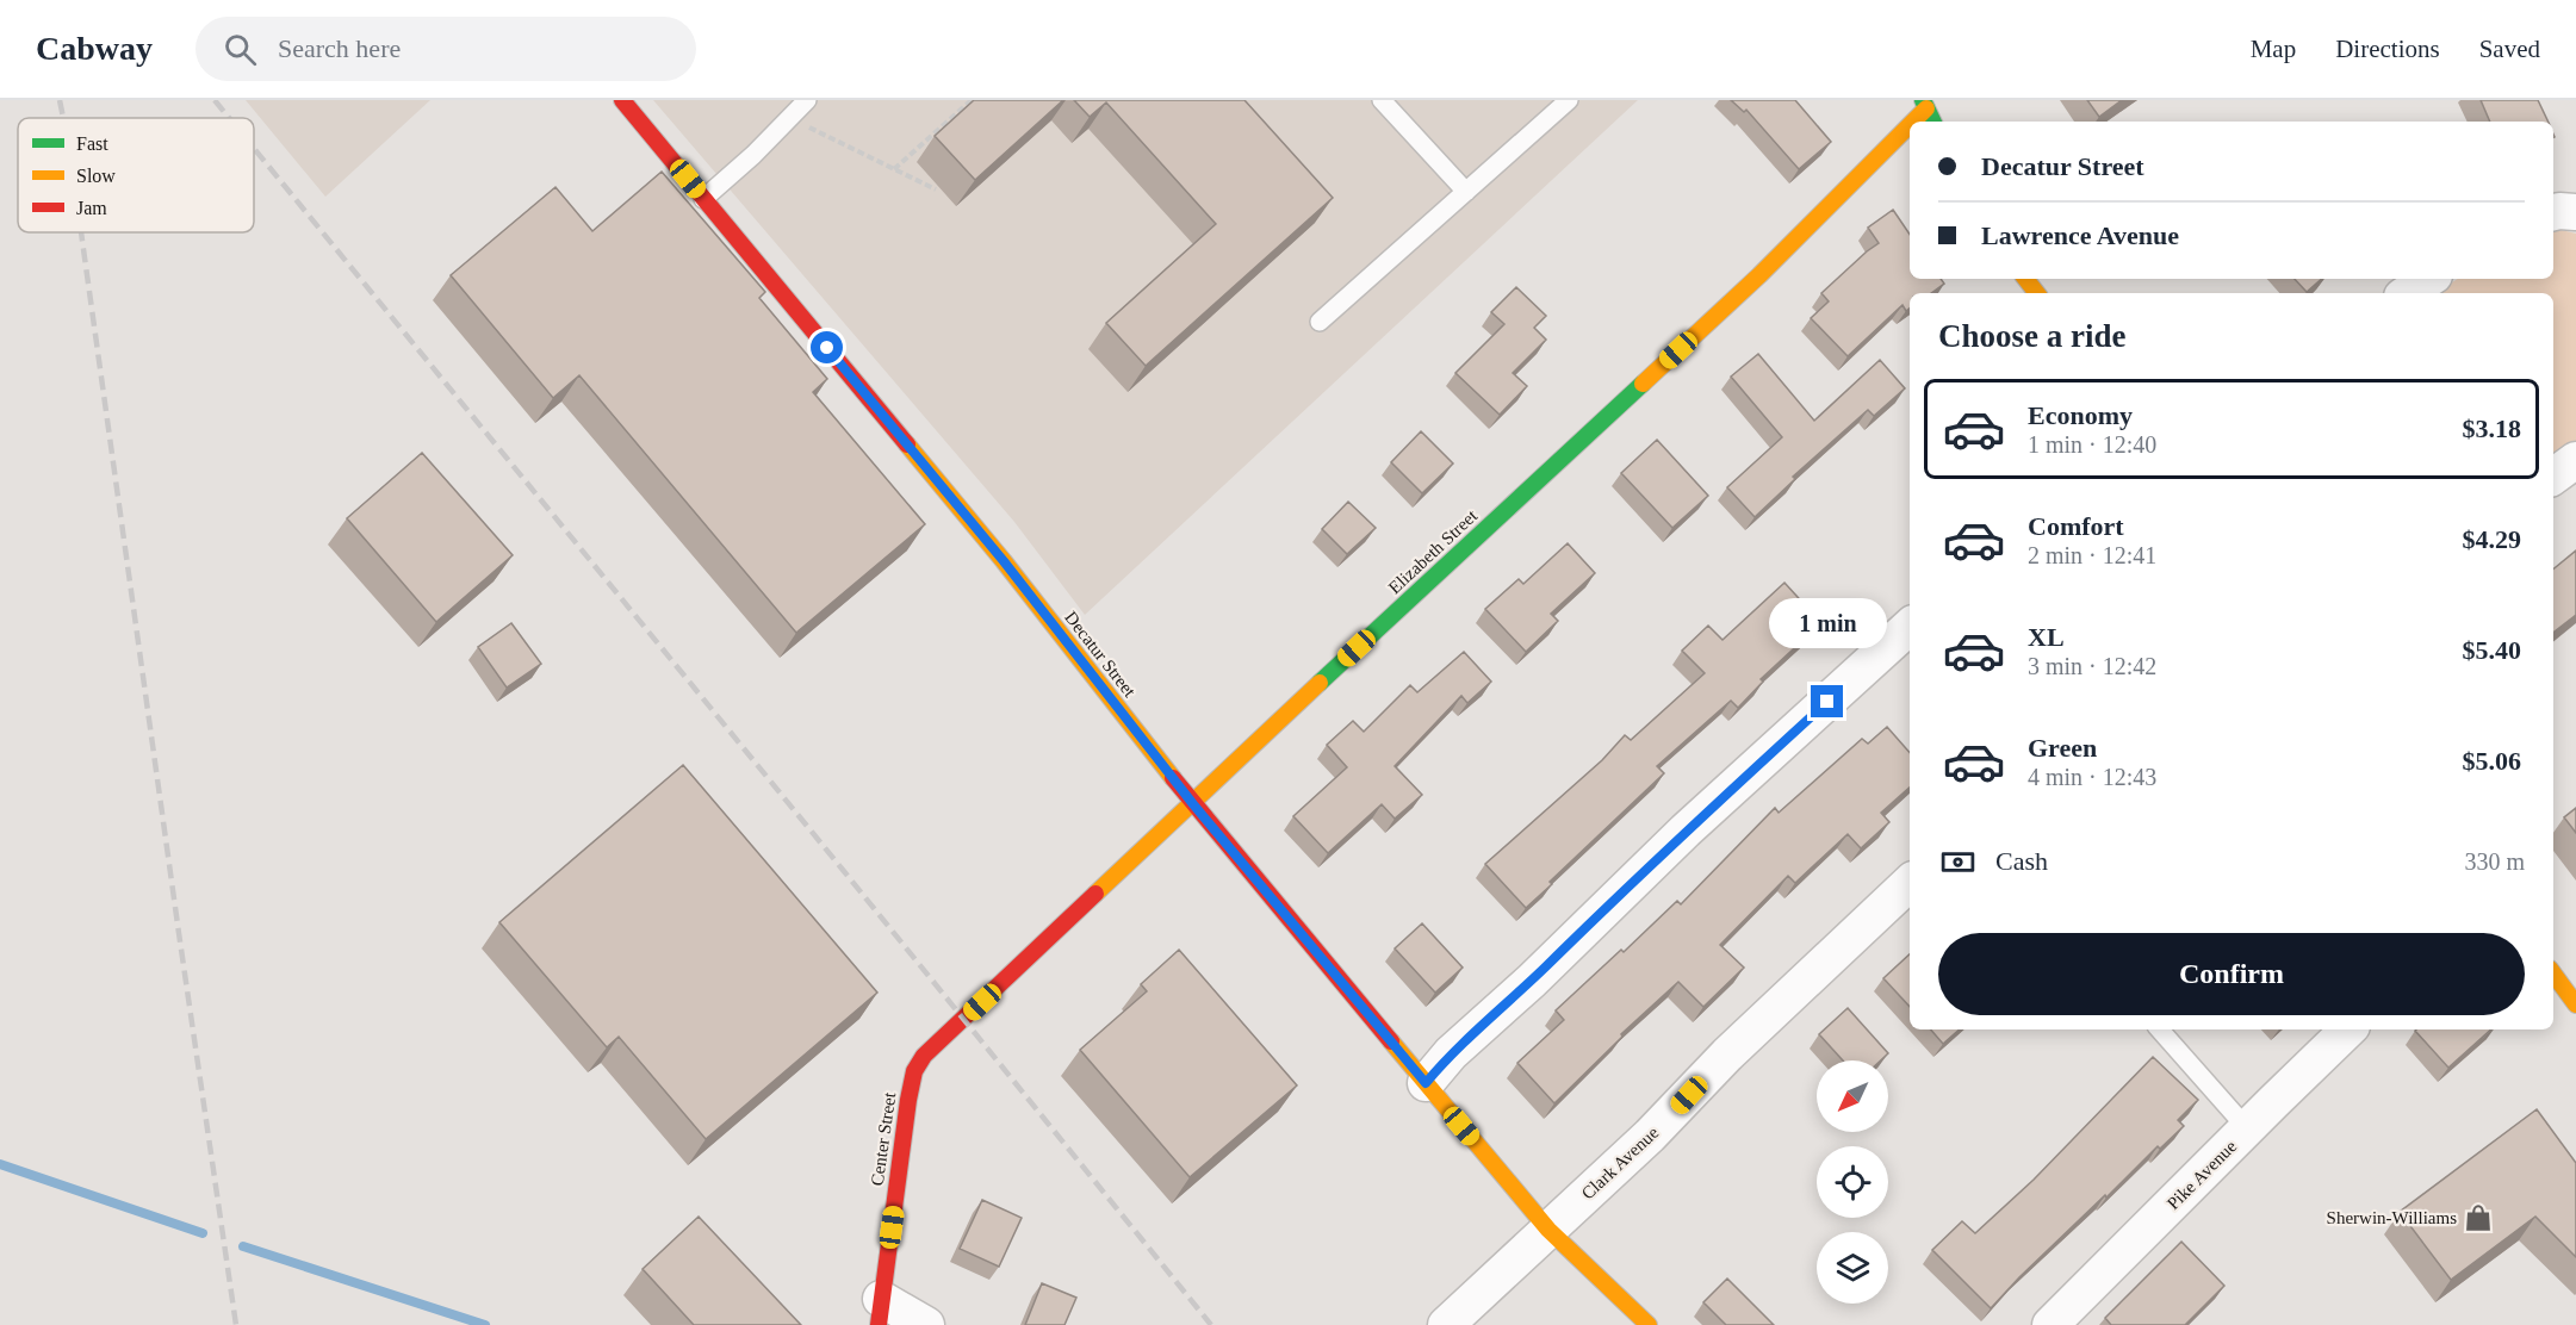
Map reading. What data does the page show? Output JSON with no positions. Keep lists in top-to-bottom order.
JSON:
{
  "streets": {
    "street": [
      "Elizabeth Street",
      "Decatur Street",
      "Center Street",
      "Clark Avenue",
      "Pike Avenue"
    ]
  },
  "crossings": [
    ["Elizabeth Street", "Decatur Street"],
    ["Elizabeth Street", "Center Street"],
    ["Decatur Street", "Clark Avenue"]
  ],
  "places": {
    "shop": ["Sherwin-Williams"]
  },
  "legend": ["Fast", "Slow", "Jam"],
  "north": "bottom left",
  "page": {
    "header": "Cabway",
    "search": "Search here",
    "nav": ["Map", "Directions", "Saved"],
    "banner": ["Decatur Street", "Lawrence Avenue"],
    "heading": "Choose a ride",
    "list": [
      {
        "name": "Economy",
        "note": "1 min · 12:40",
        "value": "$3.18"
      },
      {
        "name": "Comfort",
        "note": "2 min · 12:41",
        "value": "$4.29"
      },
      {
        "name": "XL",
        "note": "3 min · 12:42",
        "value": "$5.40"
      },
      {
        "name": "Green",
        "note": "4 min · 12:43",
        "value": "$5.06"
      }
    ],
    "bubble": "1 min",
    "pay": ["Cash", "330 m"],
    "buttons": "Confirm"
  }
}
